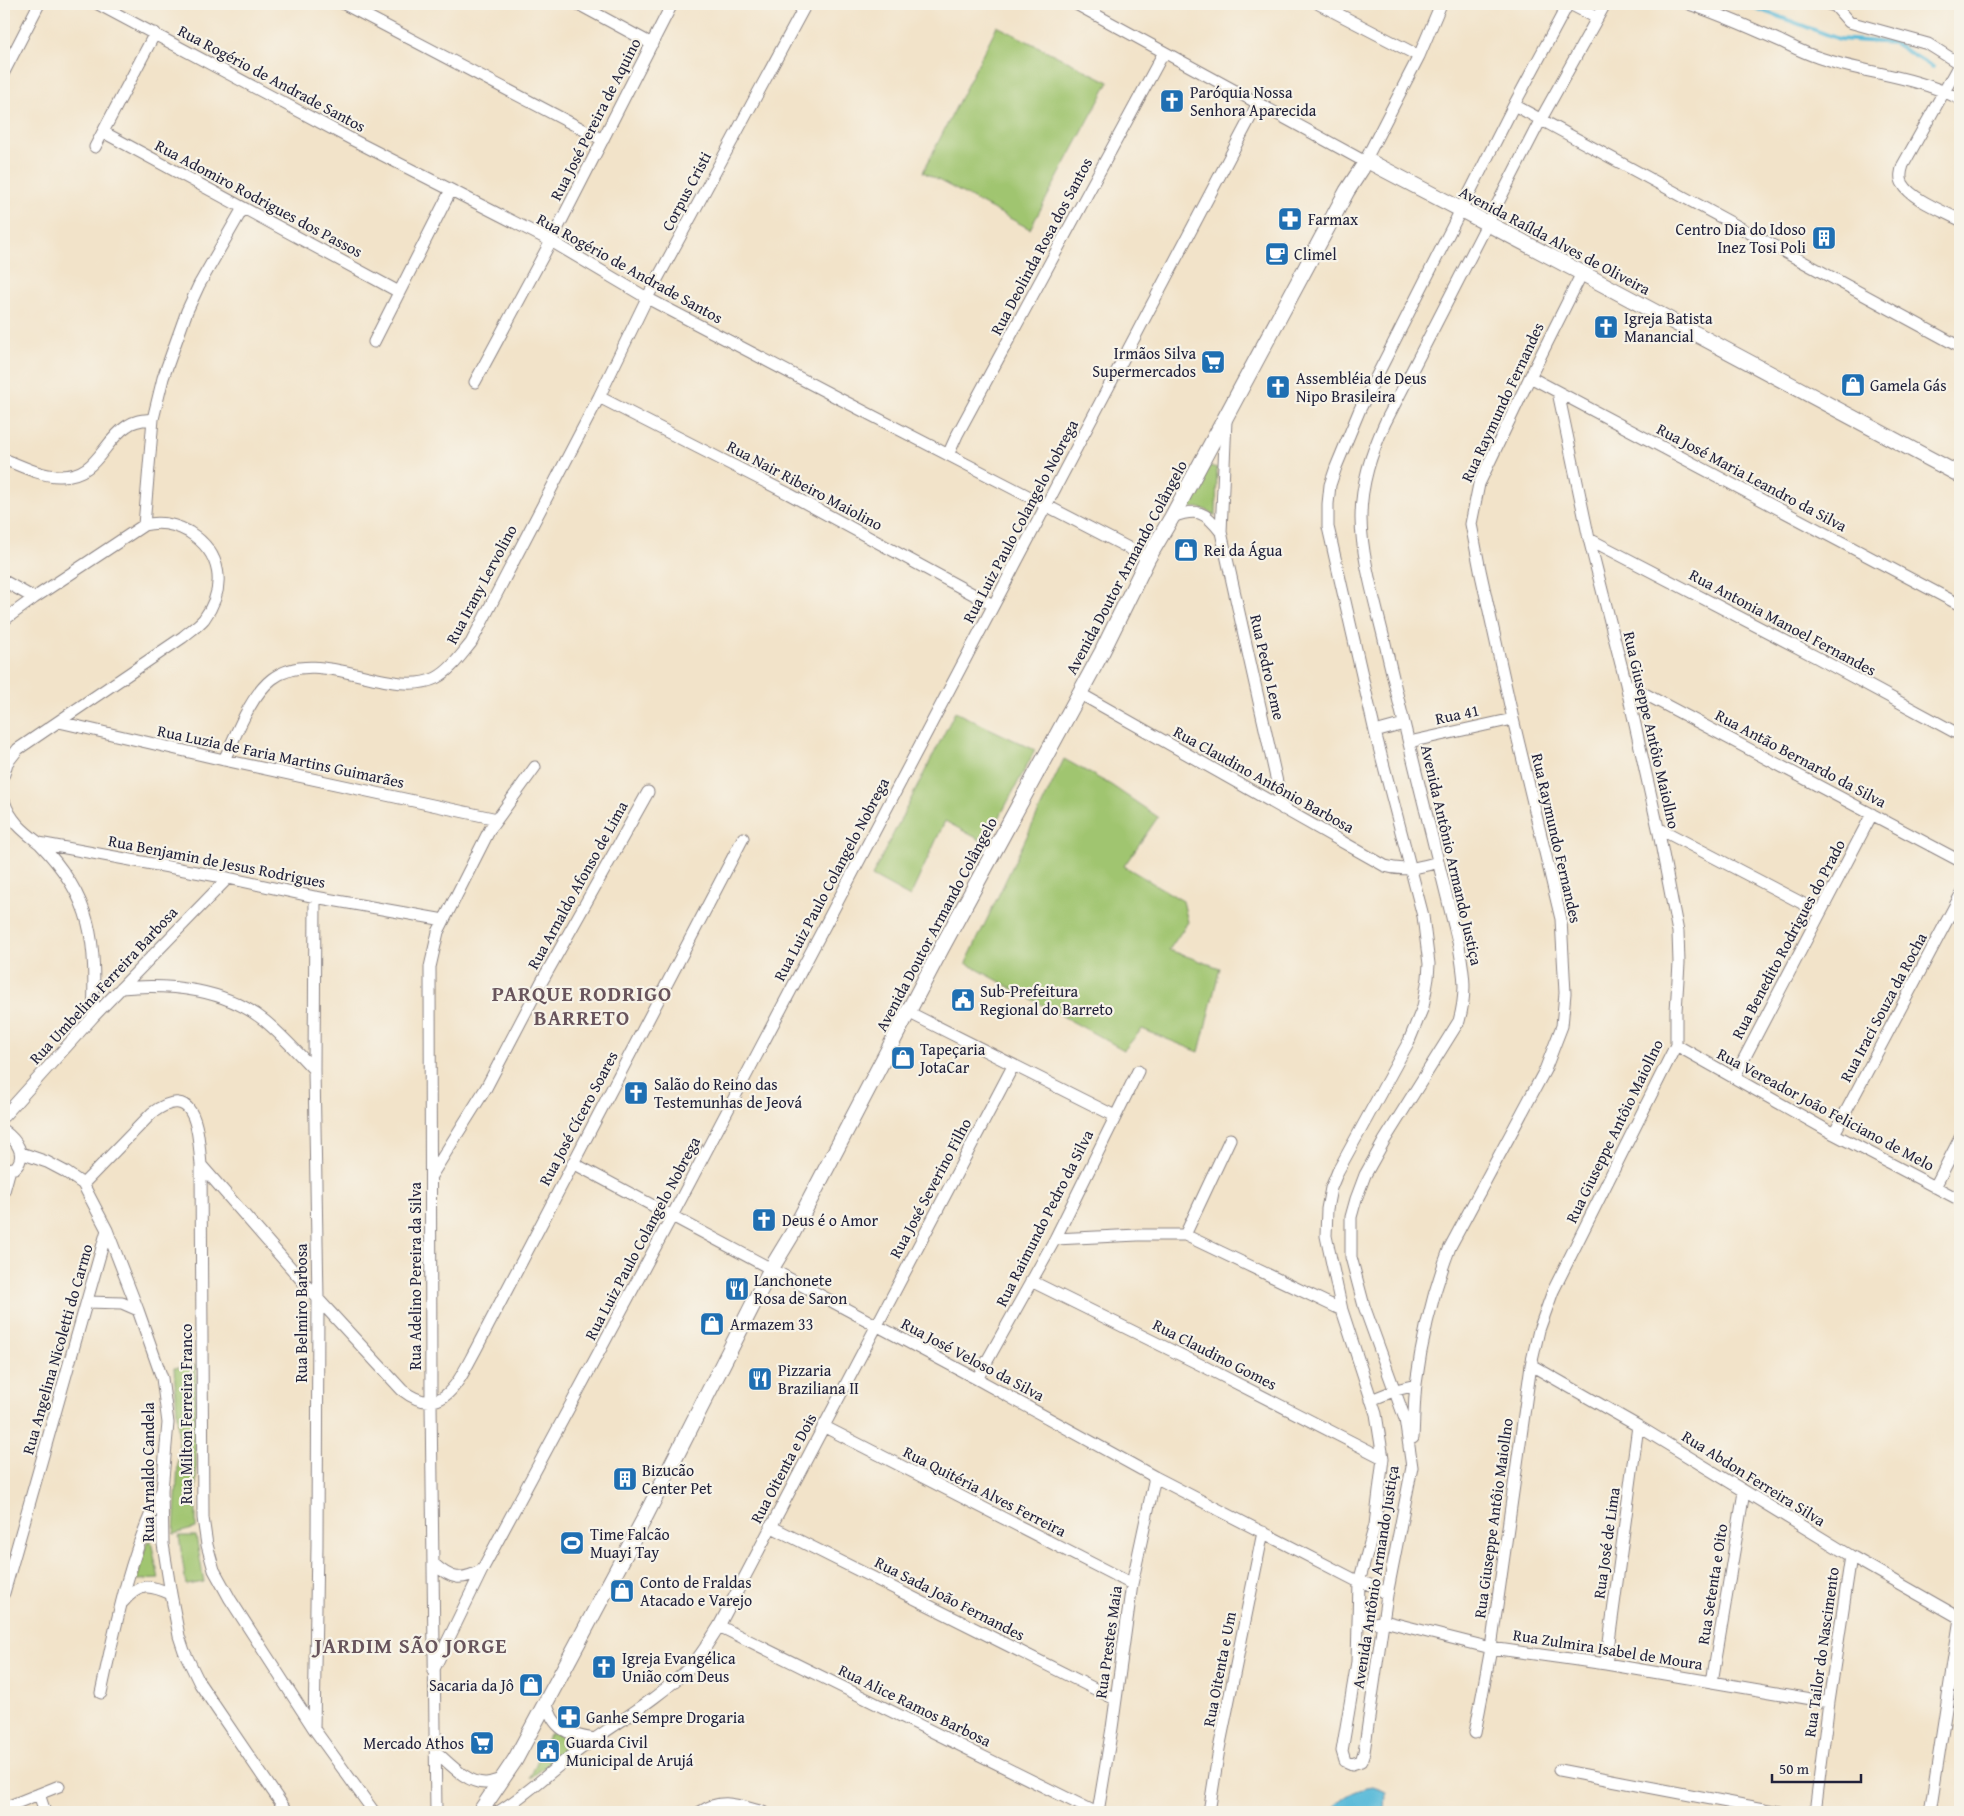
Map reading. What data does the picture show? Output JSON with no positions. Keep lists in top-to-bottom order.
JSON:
{
  "streets": {
    "street": [
      "Rua Rogério de Andrade Santos",
      "Rua José Pereira de Aquino",
      "Corpus Cristi",
      "Rua Adomiro Rodrigues dos Passos",
      "Avenida Raílda Alves de Oliveira",
      "Rua Deolinda Rosa dos Santos",
      "Rua Raymundo Fernandes",
      "Rua José Maria Leandro da Silva",
      "Rua Nair Ribeiro Maiolino",
      "Rua Luiz Paulo Colangelo Nobrega",
      "Avenida Doutor Armando Colângelo",
      "Rua Irany Lervolino",
      "Rua Antonia Manoel Fernandes",
      "Rua Pedro Leme",
      "Rua 41",
      "Rua Giuseppe Antôio Maiollno",
      "Rua Luzia de Faria Martins Guimarães",
      "Rua Antão Bernardo da Silva",
      "Rua Claudino Antônio Barbosa",
      "Avenida Antônio Armando Justiça",
      "Rua Benjamin de Jesus Rodrigues",
      "Rua Arnaldo Afonso de Lima",
      "Rua Benedito Rodrigues do Prado",
      "Rua Umbelina Ferreira Barbosa",
      "Rua Iraci Souza da Rocha",
      "Rua Vereador João Feliciano de Melo",
      "Rua José Cícero Soares",
      "Rua José Severino Filho",
      "Rua Raimundo Pedro da Silva",
      "Rua Adelino Pereira da Silva",
      "Rua Belmiro Barbosa",
      "Rua Angelina Nicoletti do Carmo",
      "Rua Claudino Gomes",
      "Rua José Veloso da Silva",
      "Rua Milton Ferreira Franco",
      "Rua Oitenta e Dois",
      "Rua Arnaldo Candela",
      "Rua Abdon Ferreira Silva",
      "Rua Quitéria Alves Ferreira",
      "Rua José de Lima",
      "Rua Setenta e Oito",
      "Rua Sada João Fernandes",
      "Rua Prestes Maia",
      "Rua Zulmira Isabel de Moura",
      "Rua Tailor do Nascimento",
      "Rua Oitenta e Um",
      "Rua Alice Ramos Barbosa"
    ]
  },
  "crossings": [
    ["Rua Rogério de Andrade Santos", "Rua José Pereira de Aquino"],
    ["Rua Rogério de Andrade Santos", "Corpus Cristi"],
    ["Rua Rogério de Andrade Santos", "Rua Deolinda Rosa dos Santos"],
    ["Rua Rogério de Andrade Santos", "Rua Luiz Paulo Colangelo Nobrega"],
    ["Rua Rogério de Andrade Santos", "Avenida Doutor Armando Colângelo"],
    ["Corpus Cristi", "Rua Nair Ribeiro Maiolino"],
    ["Corpus Cristi", "Rua Irany Lervolino"],
    ["Avenida Raílda Alves de Oliveira", "Rua Deolinda Rosa dos Santos"],
    ["Avenida Raílda Alves de Oliveira", "Rua Raymundo Fernandes"],
    ["Avenida Raílda Alves de Oliveira", "Rua Luiz Paulo Colangelo Nobrega"],
    ["Avenida Raílda Alves de Oliveira", "Avenida Doutor Armando Colângelo"],
    ["Avenida Raílda Alves de Oliveira", "Avenida Antônio Armando Justiça"],
    ["Rua Raymundo Fernandes", "Rua José Maria Leandro da Silva"],
    ["Rua Raymundo Fernandes", "Rua 41"],
    ["Rua Raymundo Fernandes", "Avenida Antônio Armando Justiça"],
    ["Rua José Maria Leandro da Silva", "Rua Giuseppe Antôio Maiollno"],
    ["Rua Nair Ribeiro Maiolino", "Rua Luiz Paulo Colangelo Nobrega"],
    ["Rua Nair Ribeiro Maiolino", "Rua Irany Lervolino"],
    ["Rua Luiz Paulo Colangelo Nobrega", "Rua Adelino Pereira da Silva"],
    ["Rua Luiz Paulo Colangelo Nobrega", "Rua José Veloso da Silva"],
    ["Avenida Doutor Armando Colângelo", "Rua Pedro Leme"],
    ["Avenida Doutor Armando Colângelo", "Rua Claudino Antônio Barbosa"],
    ["Avenida Doutor Armando Colângelo", "Rua José Veloso da Silva"],
    ["Rua Irany Lervolino", "Rua Luzia de Faria Martins Guimarães"],
    ["Rua Antonia Manoel Fernandes", "Rua Giuseppe Antôio Maiollno"],
    ["Rua Pedro Leme", "Rua Claudino Antônio Barbosa"],
    ["Rua 41", "Avenida Antônio Armando Justiça"],
    ["Rua Giuseppe Antôio Maiollno", "Rua Antão Bernardo da Silva"],
    ["Rua Giuseppe Antôio Maiollno", "Rua Vereador João Feliciano de Melo"],
    ["Rua Giuseppe Antôio Maiollno", "Rua Abdon Ferreira Silva"],
    ["Rua Giuseppe Antôio Maiollno", "Rua Zulmira Isabel de Moura"],
    ["Rua Luzia de Faria Martins Guimarães", "Rua Adelino Pereira da Silva"],
    ["Rua Antão Bernardo da Silva", "Rua Benedito Rodrigues do Prado"],
    ["Rua Claudino Antônio Barbosa", "Avenida Antônio Armando Justiça"],
    ["Avenida Antônio Armando Justiça", "Rua Claudino Gomes"],
    ["Avenida Antônio Armando Justiça", "Rua José Veloso da Silva"],
    ["Avenida Antônio Armando Justiça", "Rua Zulmira Isabel de Moura"],
    ["Rua Benjamin de Jesus Rodrigues", "Rua Umbelina Ferreira Barbosa"],
    ["Rua Benjamin de Jesus Rodrigues", "Rua Adelino Pereira da Silva"],
    ["Rua Benjamin de Jesus Rodrigues", "Rua Belmiro Barbosa"],
    ["Rua Arnaldo Afonso de Lima", "Rua Adelino Pereira da Silva"],
    ["Rua Benedito Rodrigues do Prado", "Rua Vereador João Feliciano de Melo"],
    ["Rua Iraci Souza da Rocha", "Rua Vereador João Feliciano de Melo"],
    ["Rua José Cícero Soares", "Rua Adelino Pereira da Silva"],
    ["Rua José Cícero Soares", "Rua José Veloso da Silva"],
    ["Rua José Severino Filho", "Rua José Veloso da Silva"],
    ["Rua José Severino Filho", "Rua Oitenta e Dois"],
    ["Rua Raimundo Pedro da Silva", "Rua Claudino Gomes"],
    ["Rua Raimundo Pedro da Silva", "Rua José Veloso da Silva"],
    ["Rua Belmiro Barbosa", "Rua Milton Ferreira Franco"],
    ["Rua Angelina Nicoletti do Carmo", "Rua Arnaldo Candela"],
    ["Rua José Veloso da Silva", "Rua Oitenta e Dois"],
    ["Rua José Veloso da Silva", "Rua Prestes Maia"],
    ["Rua José Veloso da Silva", "Rua Oitenta e Um"],
    ["Rua Milton Ferreira Franco", "Rua Arnaldo Candela"],
    ["Rua Oitenta e Dois", "Rua Quitéria Alves Ferreira"],
    ["Rua Oitenta e Dois", "Rua Sada João Fernandes"],
    ["Rua Oitenta e Dois", "Rua Alice Ramos Barbosa"],
    ["Rua Abdon Ferreira Silva", "Rua José de Lima"],
    ["Rua Abdon Ferreira Silva", "Rua Setenta e Oito"],
    ["Rua Abdon Ferreira Silva", "Rua Tailor do Nascimento"],
    ["Rua Quitéria Alves Ferreira", "Rua Prestes Maia"],
    ["Rua José de Lima", "Rua Zulmira Isabel de Moura"],
    ["Rua Setenta e Oito", "Rua Zulmira Isabel de Moura"],
    ["Rua Sada João Fernandes", "Rua Prestes Maia"],
    ["Rua Prestes Maia", "Rua Alice Ramos Barbosa"],
    ["Rua Zulmira Isabel de Moura", "Rua Tailor do Nascimento"]
  ],
  "districts": ["PARQUE RODRIGO BARRETO", "JARDIM SÃO JORGE"],
  "places": {
    "church": [
      "Paróquia Nossa Senhora Aparecida",
      "Igreja Batista Manancial",
      "Assembléia de Deus Nipo Brasileira",
      "Salão do Reino das Testemunhas de Jeová",
      "Deus é o Amor",
      "Igreja Evangélica União com Deus"
    ],
    "pharmacy": ["Farmax", "Ganhe Sempre Drogaria"],
    "building": ["Centro Dia do Idoso Inez Tosi Poli", "Bizucão Center Pet"],
    "cafe": ["Climel"],
    "supermarket": ["Irmãos Silva Supermercados", "Mercado Athos"],
    "shop": [
      "Gamela Gás",
      "Rei da Água",
      "Tapeçaria JotaCar",
      "Armazem 33",
      "Conto de Fraldas Atacado e Varejo",
      "Sacaria da Jô"
    ],
    "public building": ["Sub-Prefeitura Regional do Barreto", "Guarda Civil Municipal de Arujá"],
    "restaurant": ["Lanchonete Rosa de Saron", "Pizzaria Braziliana II"],
    "sports": ["Time Falcão Muayi Tay"]
  },
  "scale_bar": "50 m"
}
